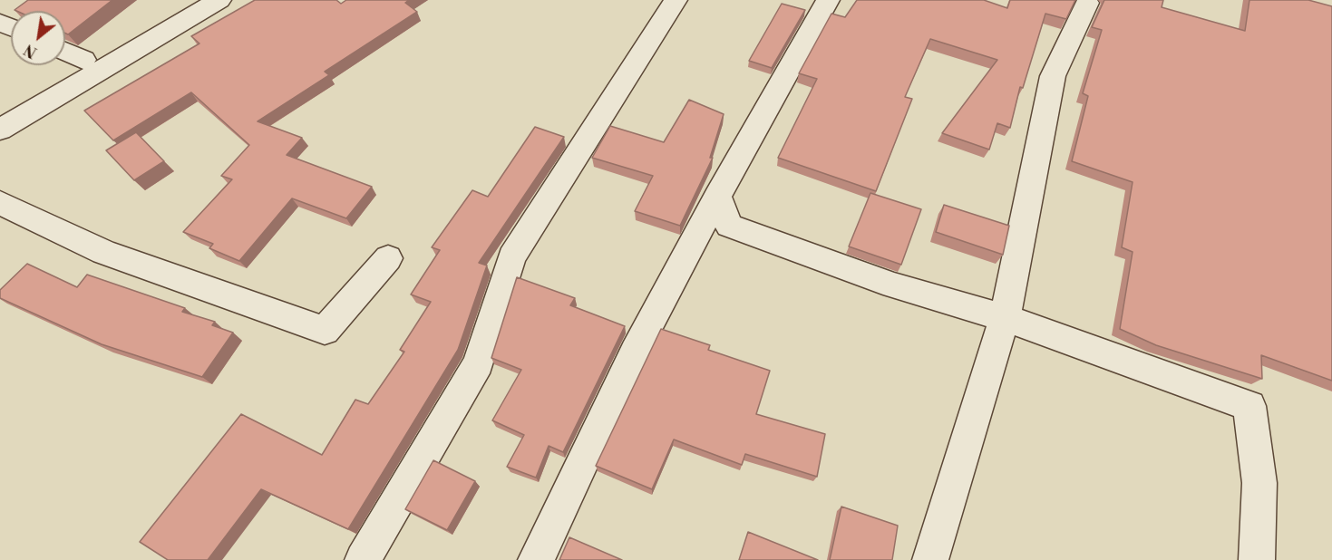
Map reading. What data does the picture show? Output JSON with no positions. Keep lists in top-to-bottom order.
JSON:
{
  "north": "bottom left"
}
